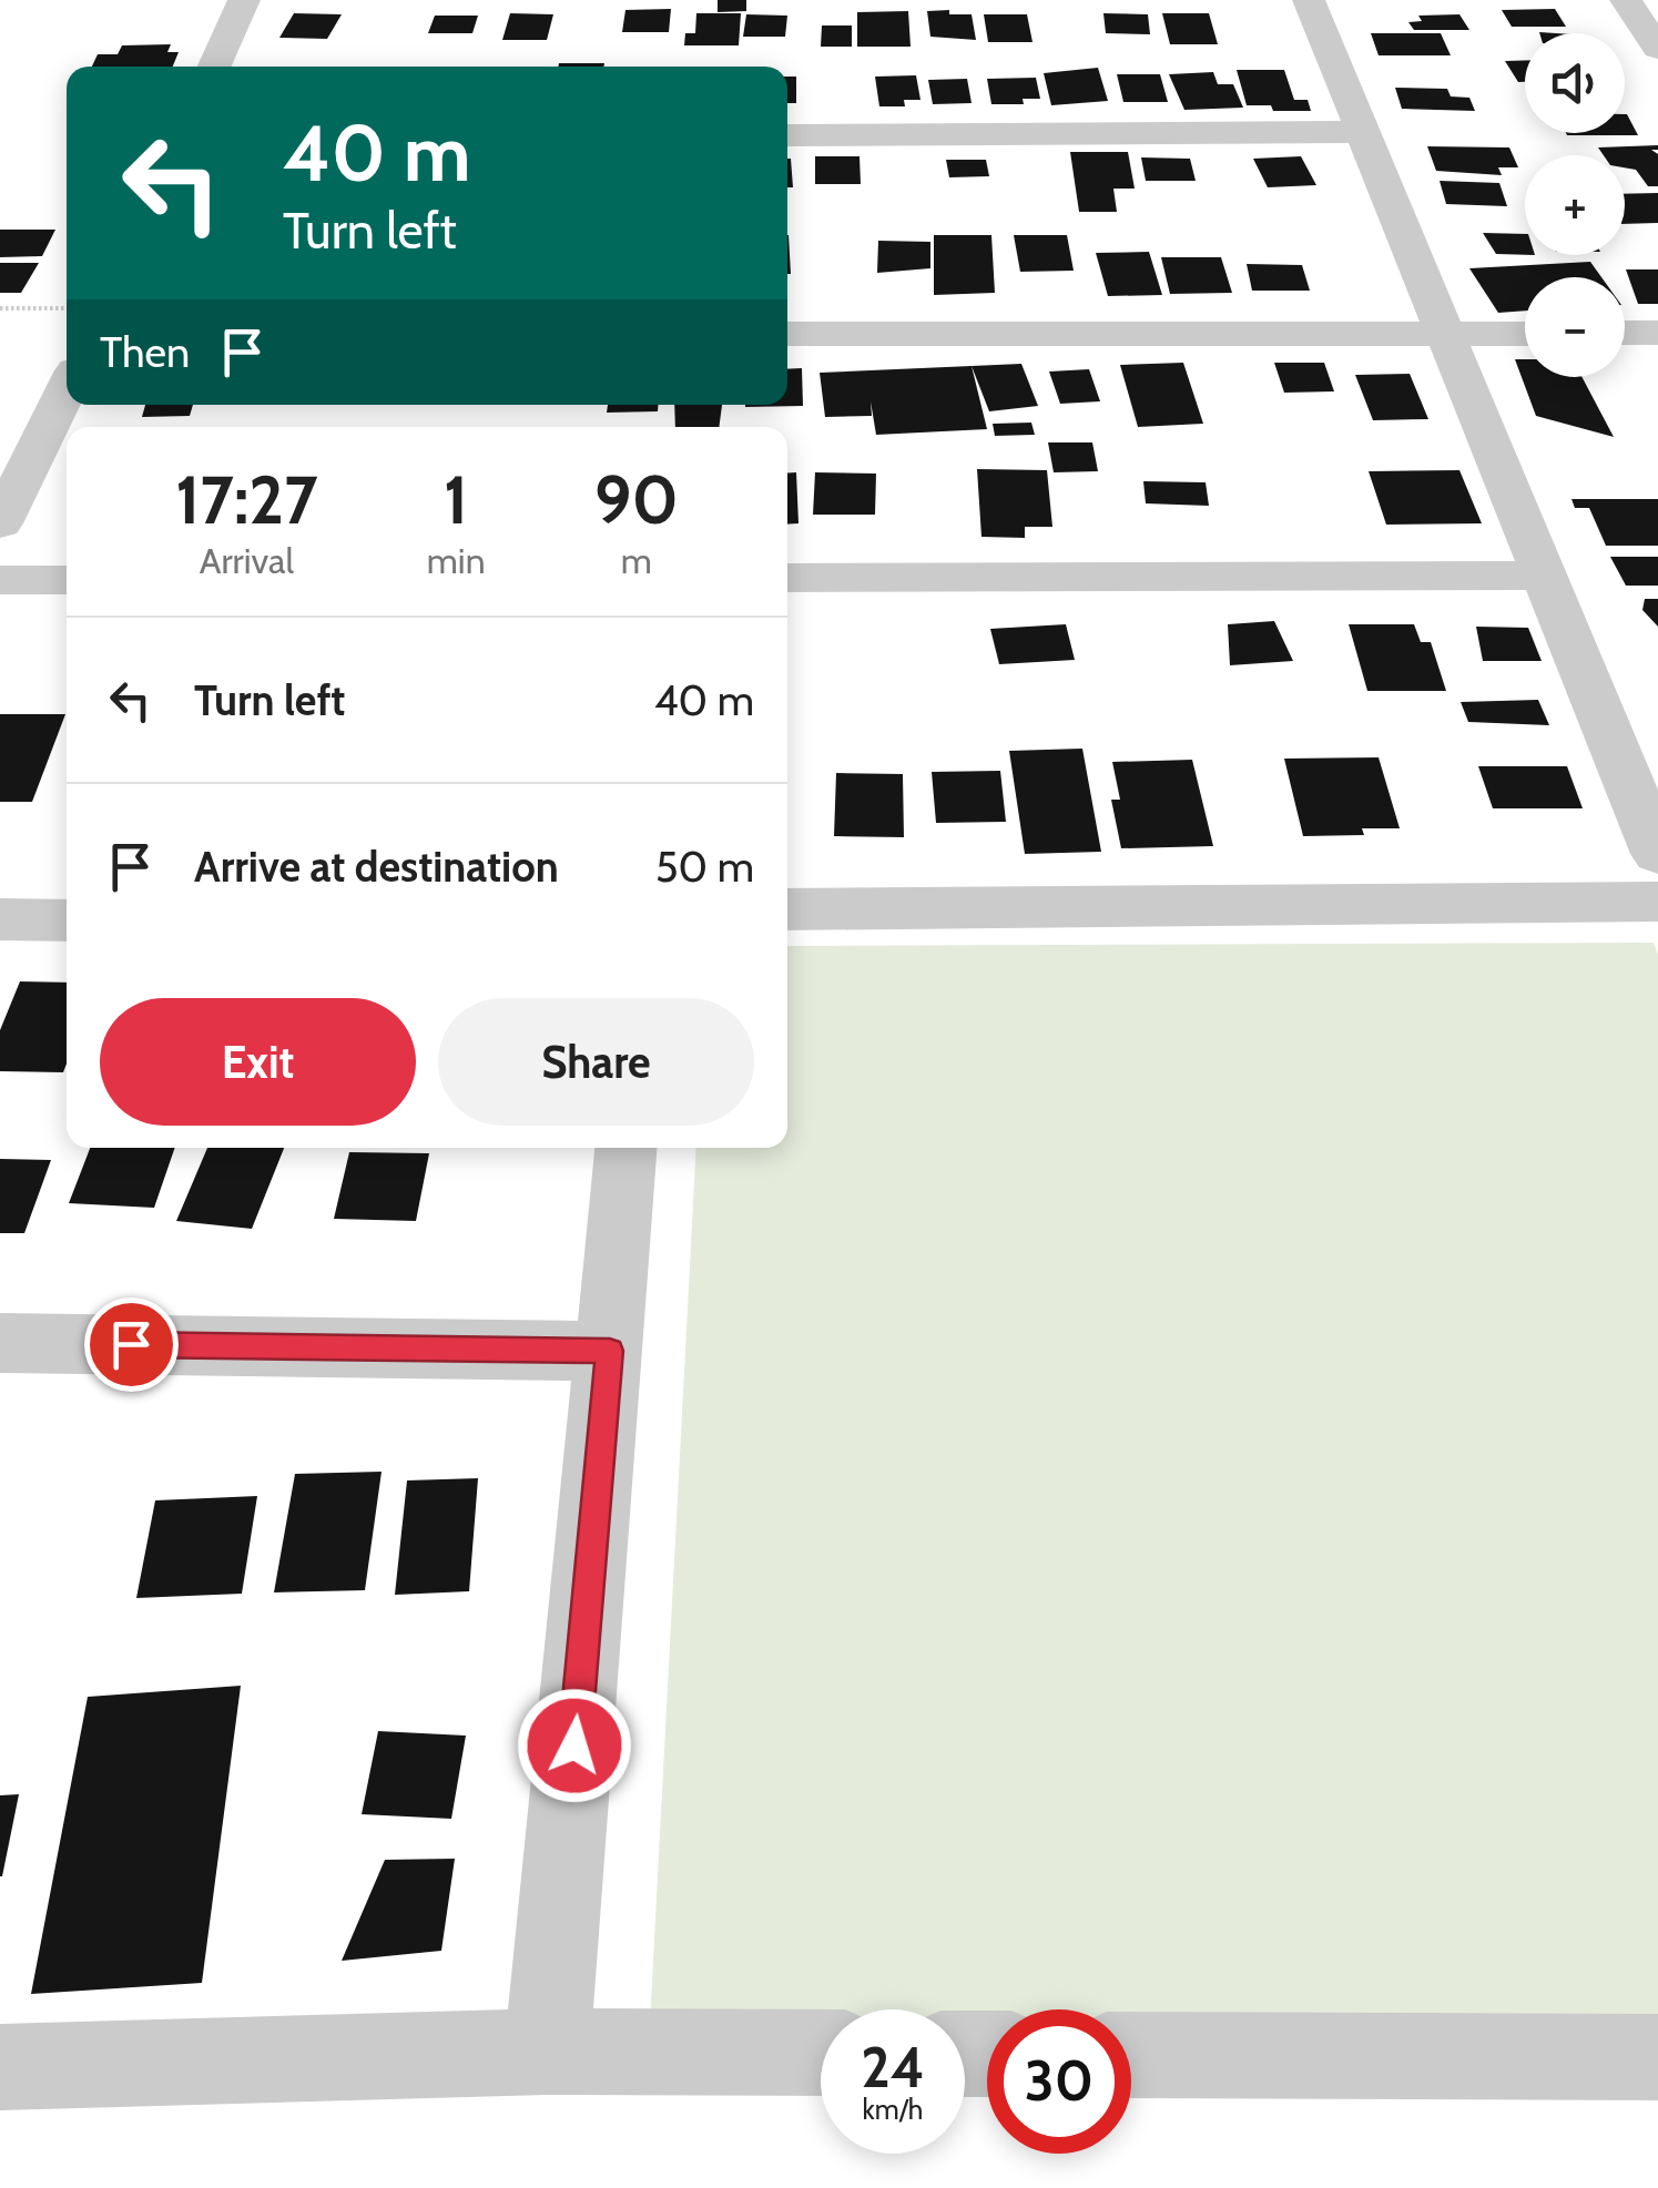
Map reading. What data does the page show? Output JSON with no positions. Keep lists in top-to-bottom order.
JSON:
{
  "page": {
    "map_buttons": ["+", "−"],
    "turn": ["40 m", "Turn left"],
    "then": "Then",
    "eta": [
      "17:27",
      "Arrival",
      "1",
      "min",
      "90",
      "m"
    ],
    "list": [
      {
        "name": "Turn left",
        "value": "40 m"
      },
      {
        "name": "Arrive at destination",
        "value": "50 m"
      }
    ],
    "buttons": ["Exit", "Share"],
    "speed": "24 km/h",
    "limit": "30"
  }
}
